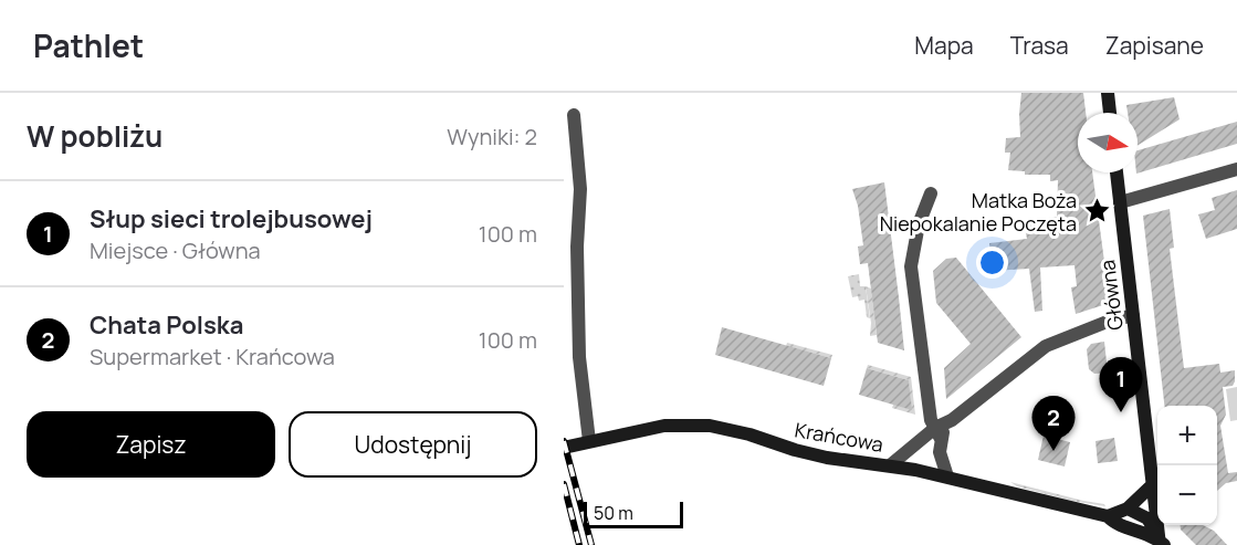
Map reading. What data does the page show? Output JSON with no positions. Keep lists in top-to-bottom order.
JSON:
{
  "streets": {
    "street": ["Główna", "Krańcowa"]
  },
  "crossings": [
    ["Główna", "Krańcowa"]
  ],
  "places": {
    "place": ["Matka Boża Niepokalanie Poczęta"]
  },
  "scale_bar": "50 m",
  "north": "right",
  "page": {
    "header": "Pathlet",
    "nav": ["Mapa", "Trasa", "Zapisane"],
    "heading": ["W pobliżu", "Wyniki: 2"],
    "list": [
      {
        "mark": "1",
        "name": "Słup sieci trolejbusowej",
        "note": "Miejsce · Główna",
        "value": "100 m"
      },
      {
        "mark": "2",
        "name": "Chata Polska",
        "note": "Supermarket · Krańcowa",
        "value": "100 m"
      }
    ],
    "pins": ["1", "2"],
    "buttons": ["Zapisz", "Udostępnij"],
    "map_buttons": ["+", "−"],
    "scale": "50 m"
  }
}
